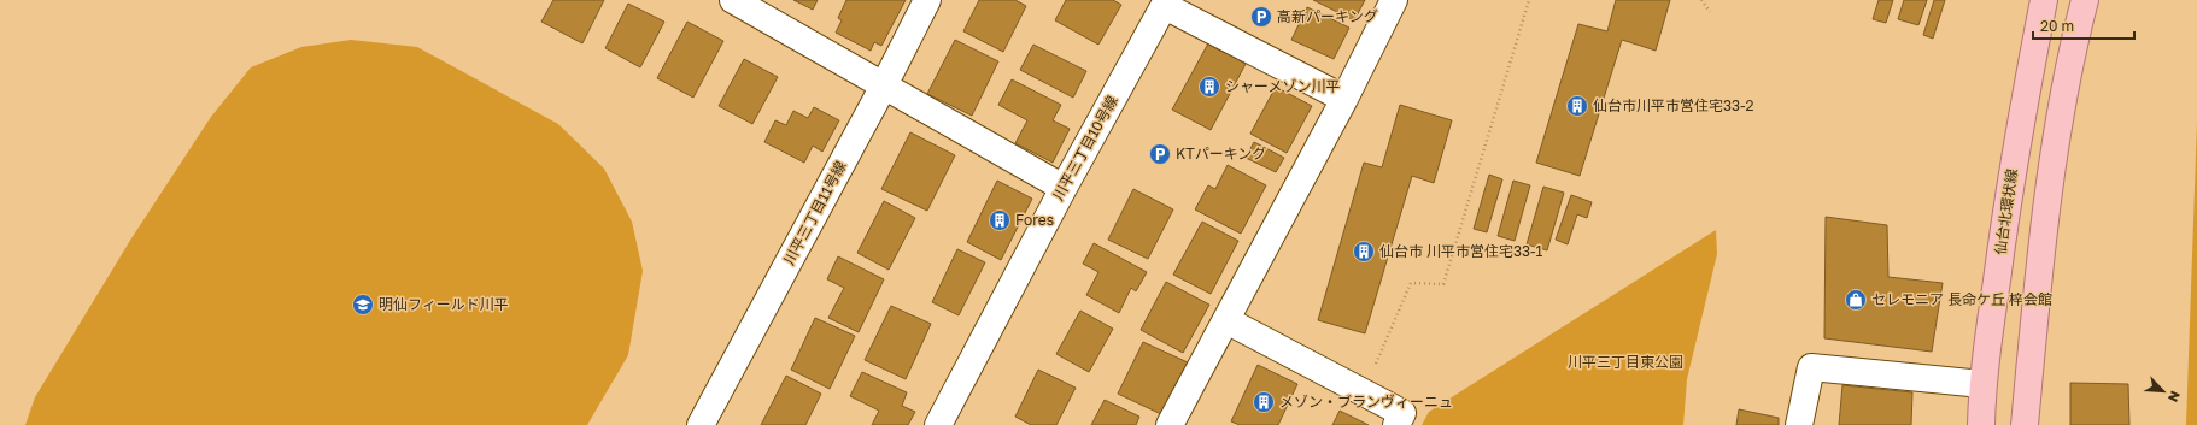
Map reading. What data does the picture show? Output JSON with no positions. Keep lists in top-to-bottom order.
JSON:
{
  "streets": {
    "main road": ["仙台北環状線"],
    "street": ["川平三丁目10号線", "川平三丁目11号線"]
  },
  "parks": ["川平三丁目東公園"],
  "places": {
    "parking": ["高新パーキング", "KTパーキング"],
    "building": [
      "シャーメゾン川平",
      "仙台市川平市営住宅33-2",
      "Fores",
      "仙台市 川平市営住宅33-1",
      "メゾン・ブランヴィーニュ"
    ],
    "shop": ["セレモニア 長命ケ丘 梓会館"],
    "school or university": ["明仙フィールド川平"]
  },
  "scale_bar": "20 m",
  "north": "bottom right"
}
